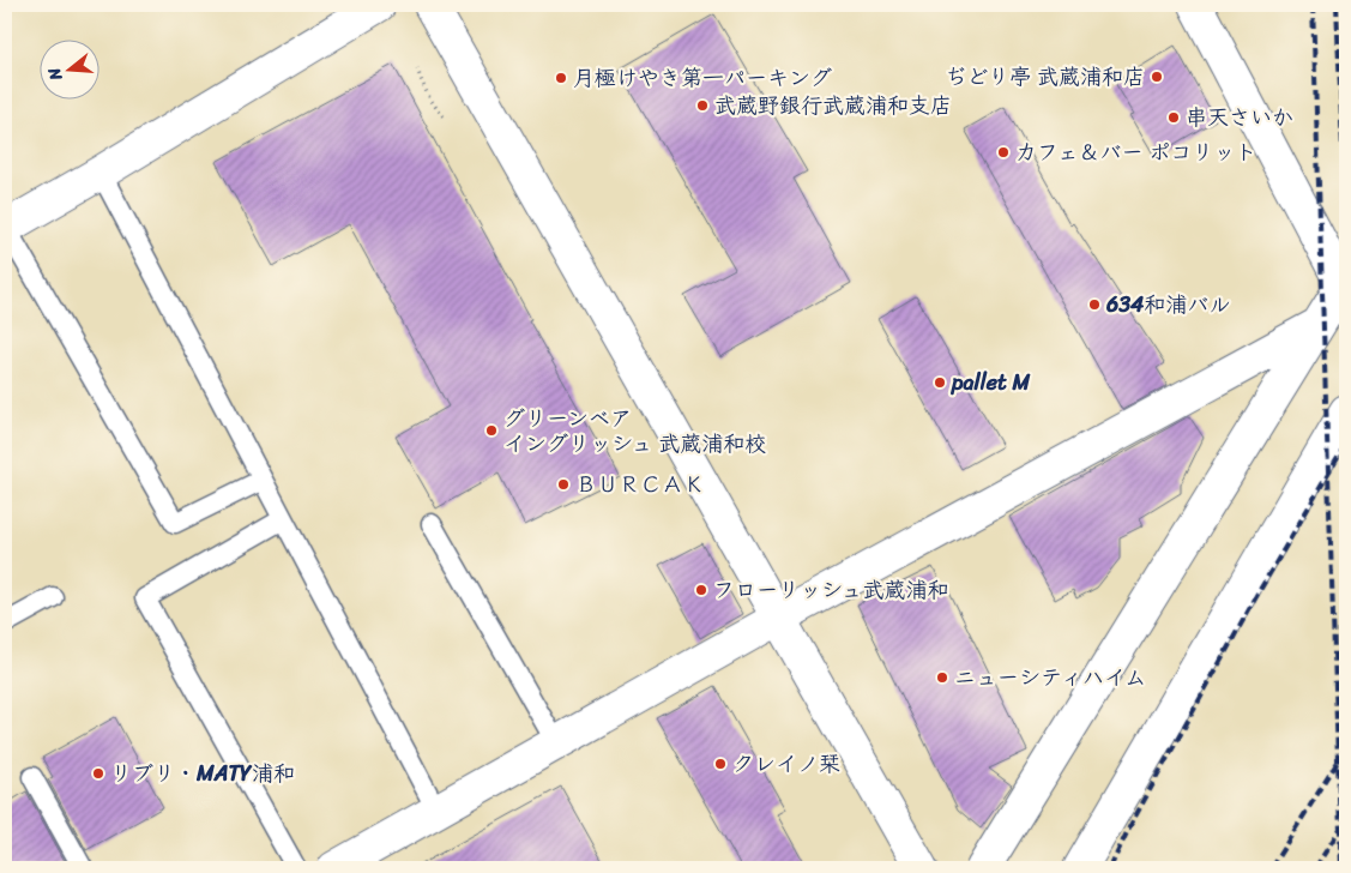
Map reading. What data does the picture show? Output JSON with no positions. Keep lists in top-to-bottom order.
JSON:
{
  "places": [
    "ぢどり亭 武蔵浦和店",
    "月極けやき第一パーキング",
    "武蔵野銀行武蔵浦和支店",
    "串天さいか",
    "カフェ＆バー ポコリット",
    "634和浦バル",
    "pallet M",
    "グリーンベア イングリッシュ 武蔵浦和校",
    "ＢＵＲＣＡＫ",
    "フローリッシュ武蔵浦和",
    "ニューシティハイム",
    "クレイノ栞",
    "リブリ・MATY浦和"
  ],
  "north": "left"
}
